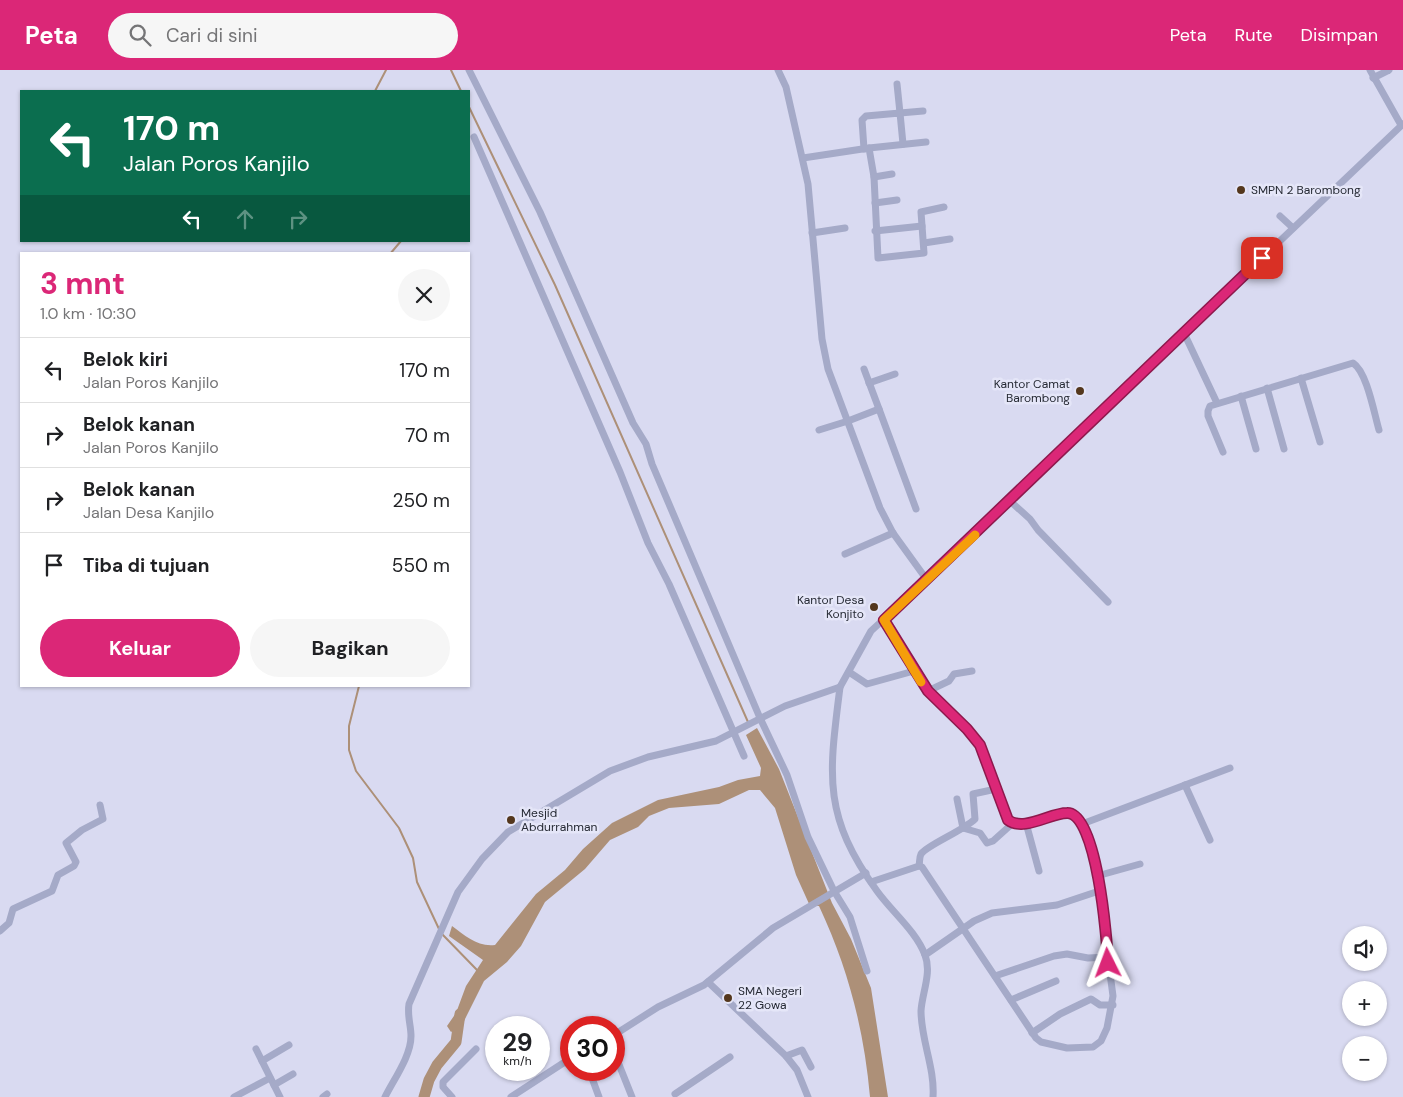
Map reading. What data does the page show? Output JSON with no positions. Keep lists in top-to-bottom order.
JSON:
{
  "places": [
    "SMPN 2 Barombong",
    "Kantor Camat Barombong",
    "Kantor Desa Konjito",
    "Mesjid Abdurrahman",
    "SMA Negeri 22 Gowa"
  ],
  "page": {
    "header": "Peta",
    "search": "Cari di sini",
    "nav": ["Peta", "Rute", "Disimpan"],
    "turn": ["170 m", "Jalan Poros Kanjilo"],
    "heading": ["3 mnt", "1.0 km · 10:30"],
    "list": [
      {
        "name": "Belok kiri",
        "note": "Jalan Poros Kanjilo",
        "value": "170 m"
      },
      {
        "name": "Belok kanan",
        "note": "Jalan Poros Kanjilo",
        "value": "70 m"
      },
      {
        "name": "Belok kanan",
        "note": "Jalan Desa Kanjilo",
        "value": "250 m"
      },
      {
        "name": "Tiba di tujuan",
        "value": "550 m"
      }
    ],
    "buttons": ["Keluar", "Bagikan"],
    "map_buttons": ["+", "−"],
    "speed": "29 km/h",
    "limit": "30"
  }
}
